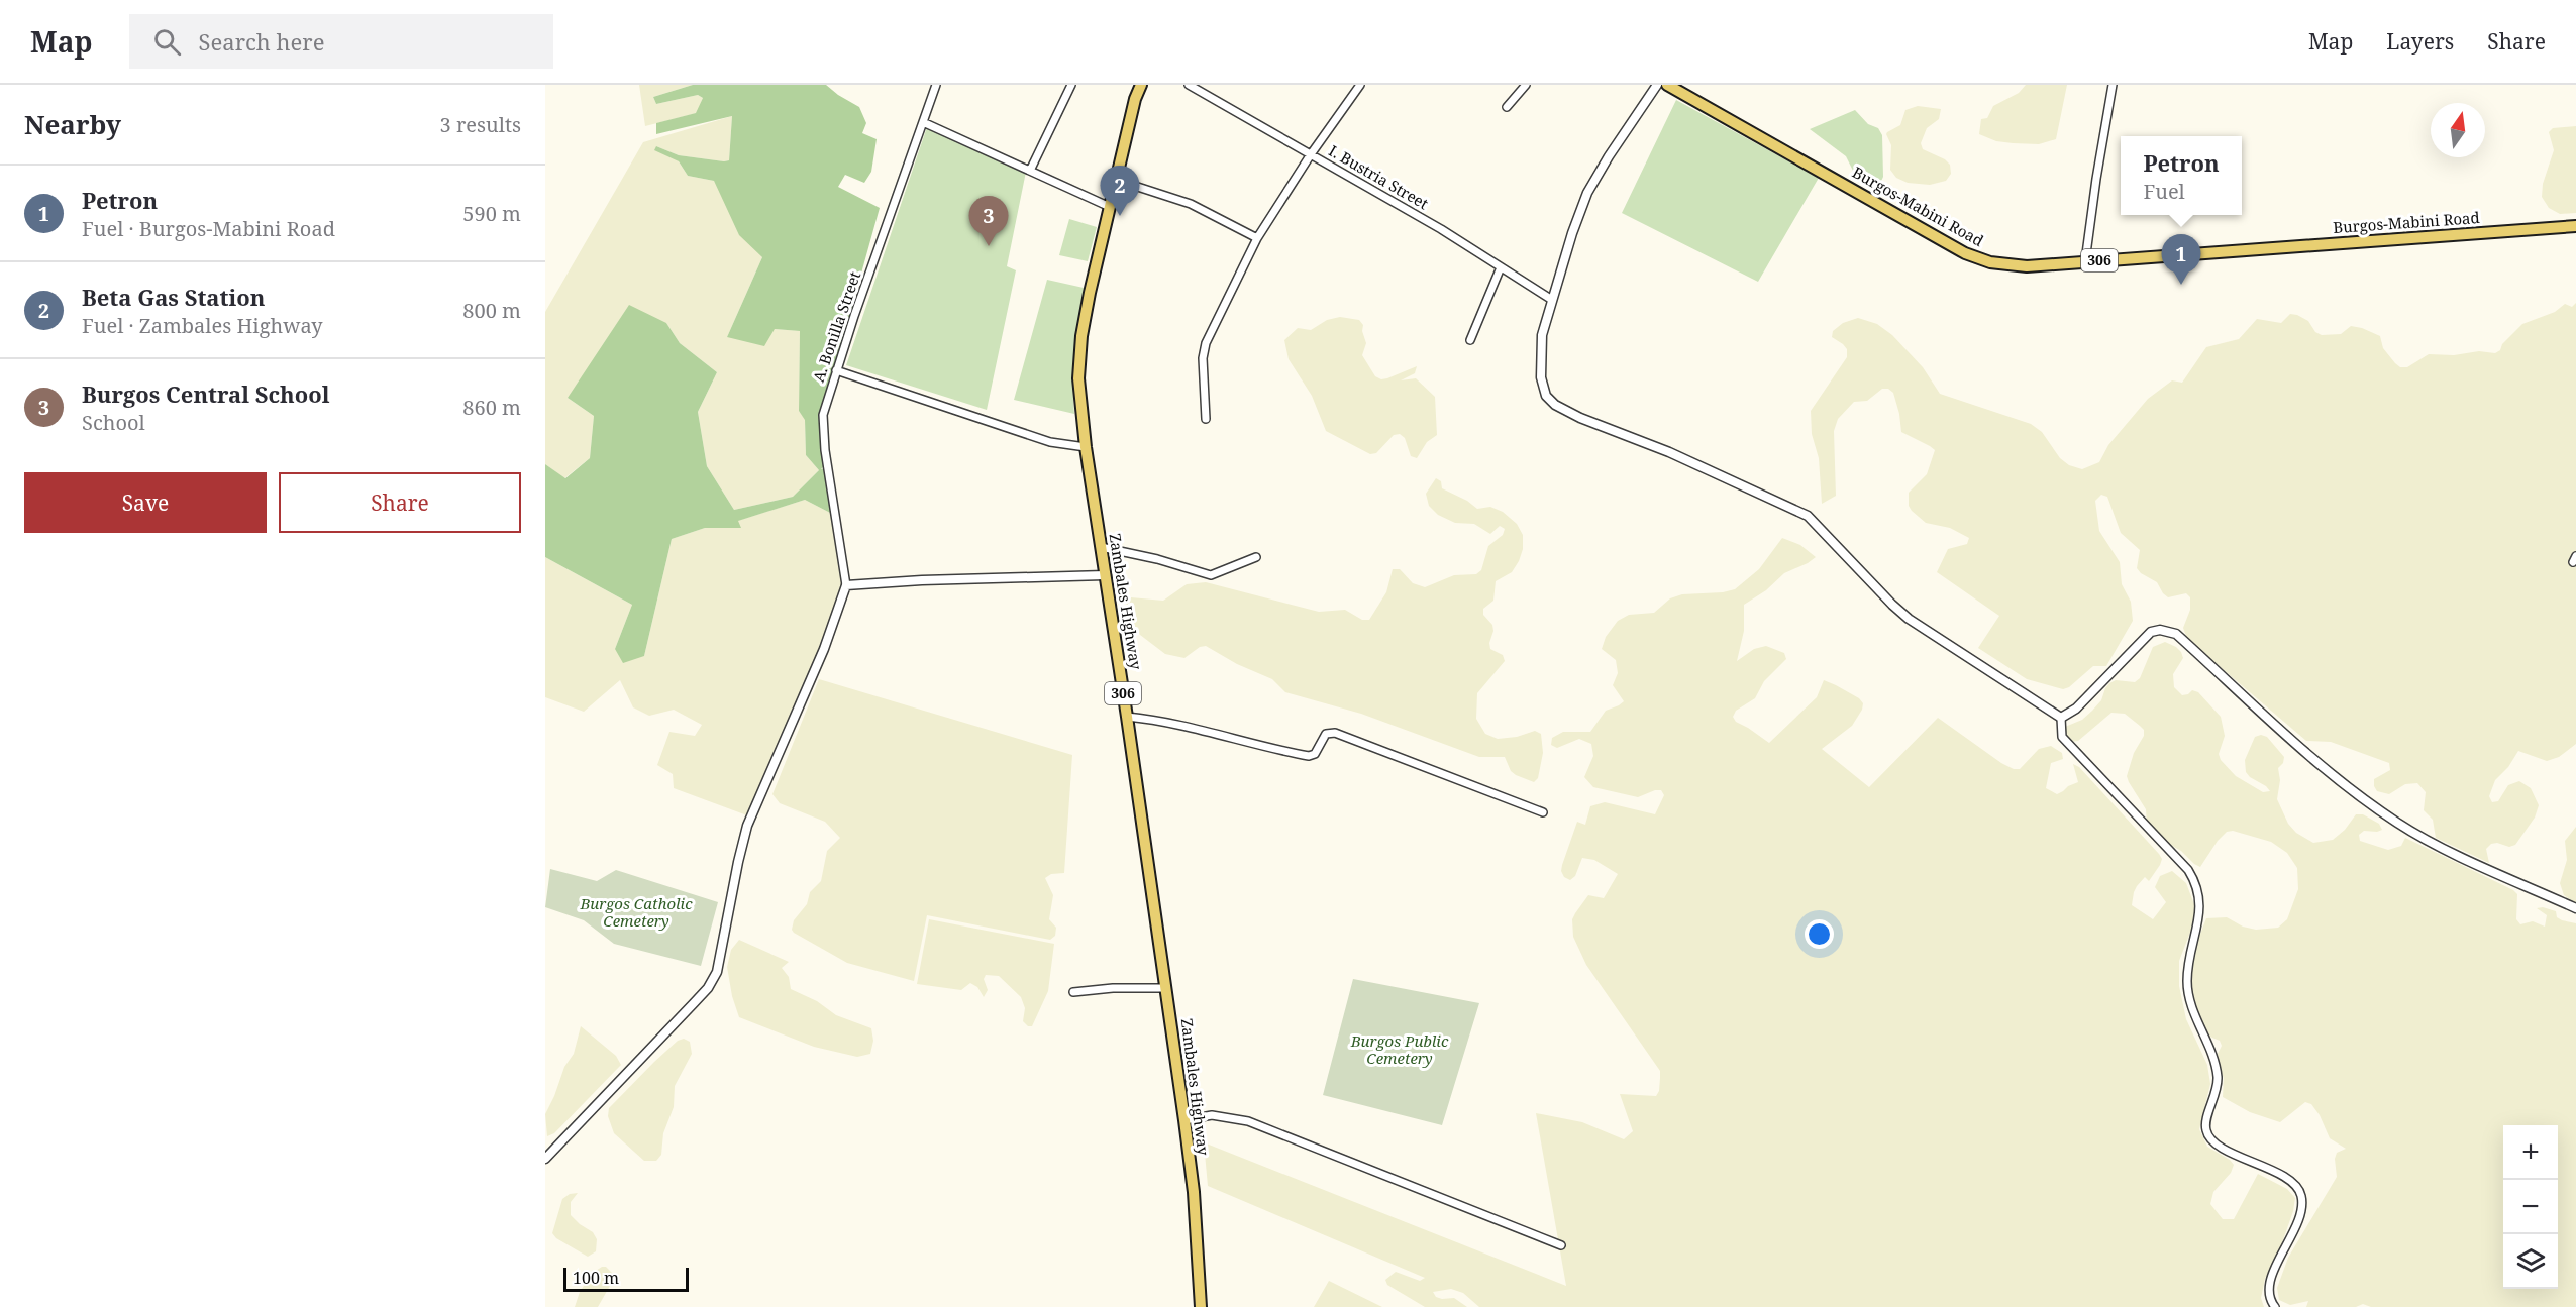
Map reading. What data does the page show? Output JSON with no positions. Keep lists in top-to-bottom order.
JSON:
{
  "streets": {
    "main road": ["Burgos-Mabini Road", "306", "Zambales Highway"],
    "street": ["I. Bustria Street", "A. Bonilla Street"]
  },
  "parks": ["Burgos Catholic Cemetery", "Burgos Public Cemetery"],
  "scale_bar": "100 m",
  "north": "top",
  "page": {
    "header": "Map",
    "search": "Search here",
    "nav": ["Map", "Layers", "Share"],
    "heading": ["Nearby", "3 results"],
    "popup": ["Petron", "Fuel"],
    "list": [
      {
        "mark": "1",
        "name": "Petron",
        "note": "Fuel · Burgos-Mabini Road",
        "value": "590 m"
      },
      {
        "mark": "2",
        "name": "Beta Gas Station",
        "note": "Fuel · Zambales Highway",
        "value": "800 m"
      },
      {
        "mark": "3",
        "name": "Burgos Central School",
        "note": "School",
        "value": "860 m"
      }
    ],
    "pins": ["2", "3", "1"],
    "buttons": ["Save", "Share"],
    "map_buttons": ["+", "−"],
    "scale": "100 m"
  }
}
